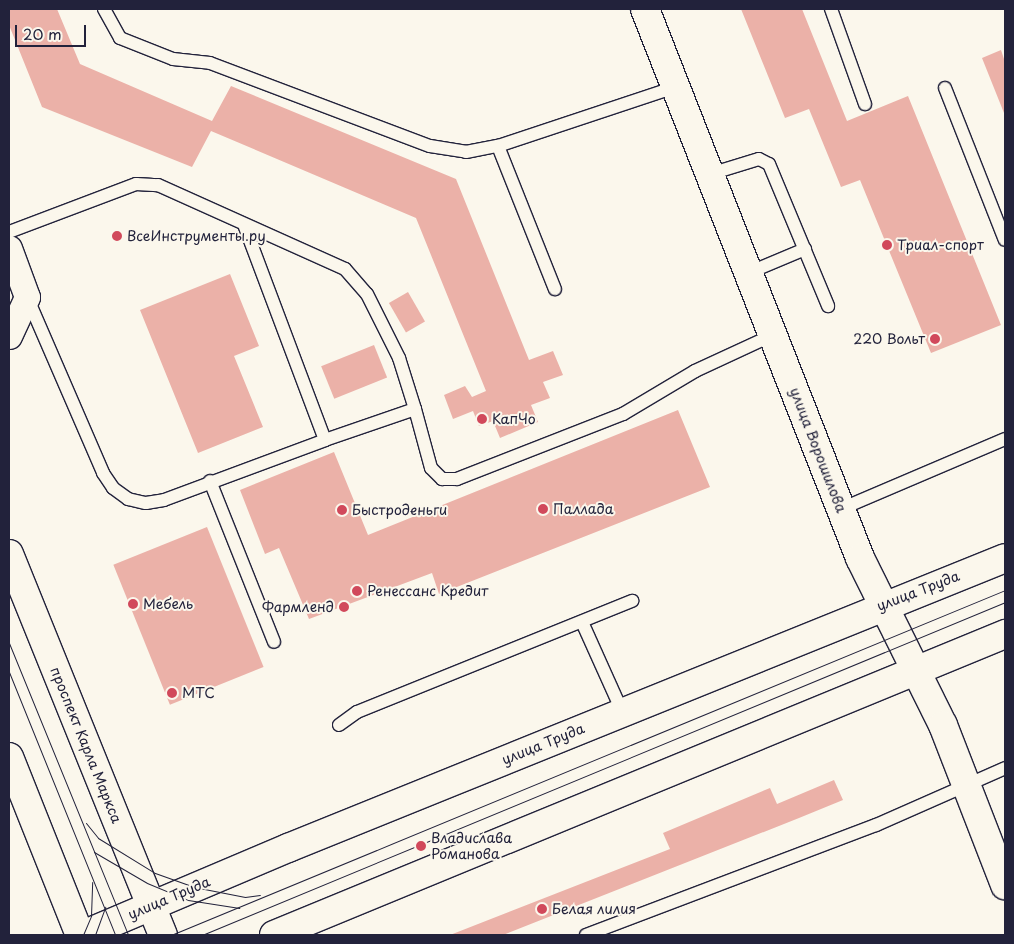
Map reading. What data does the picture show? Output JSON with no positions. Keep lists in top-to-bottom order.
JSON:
{
  "streets": {
    "main road": ["улица Ворошилова", "улица Труда", "проспект Карла Маркса"]
  },
  "crossings": [
    ["улица Ворошилова", "улица Труда"],
    ["улица Труда", "проспект Карла Маркса"]
  ],
  "places": [
    "ВсеИнструменты.ру",
    "Триал-спорт",
    "220 Вольт",
    "КапЧо",
    "Паллада",
    "Быстроденьги",
    "Ренессанс Кредит",
    "Мебель",
    "Фармленд",
    "МТС",
    "Владислава Романова",
    "Белая лилия"
  ],
  "scale_bar": "20 m"
}
